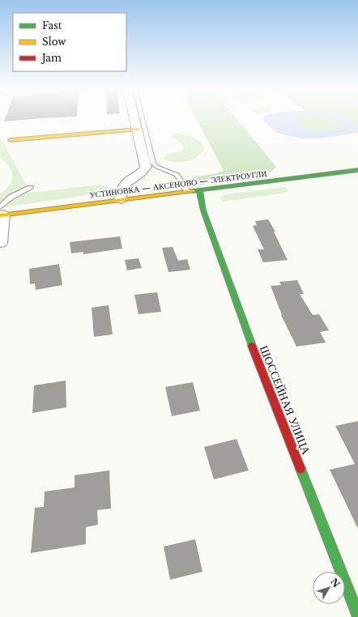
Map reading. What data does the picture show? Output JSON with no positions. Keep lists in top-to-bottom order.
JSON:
{
  "streets": {
    "street": ["УСТИНОВКА — АКСЕНОВО — ЭЛЕКТРОУГЛИ", "ШОССЕЙНАЯ УЛИЦА"]
  },
  "crossings": [
    ["УСТИНОВКА — АКСЕНОВО — ЭЛЕКТРОУГЛИ", "ШОССЕЙНАЯ УЛИЦА"]
  ],
  "legend": ["Fast", "Slow", "Jam"],
  "north": "top right"
}
